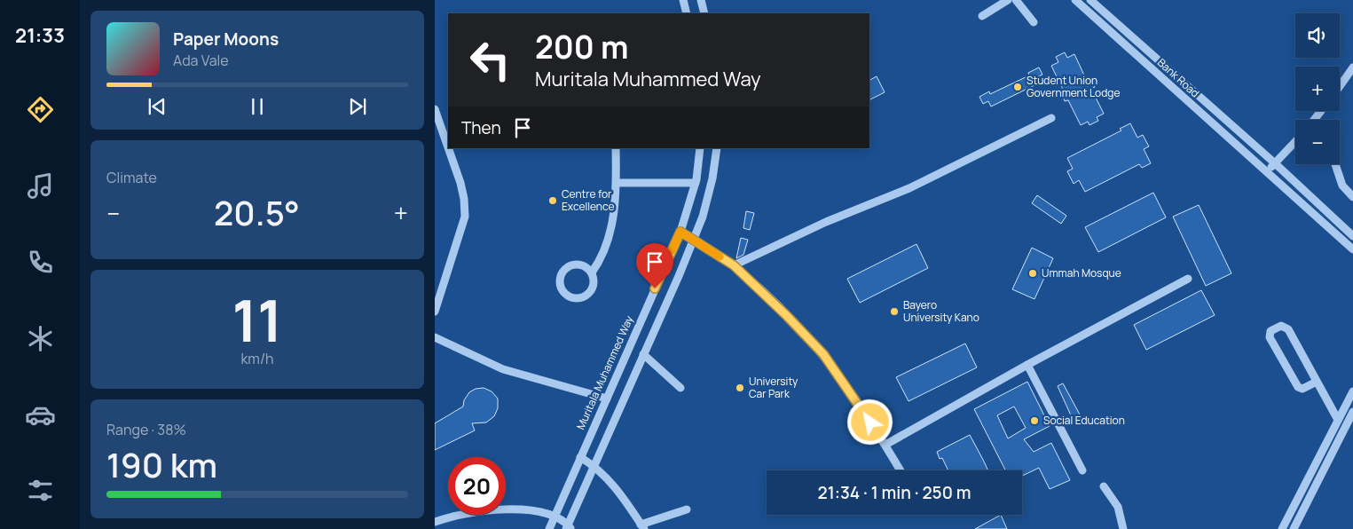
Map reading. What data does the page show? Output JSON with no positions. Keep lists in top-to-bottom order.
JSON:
{
  "streets": {
    "street": ["Bank Road", "Muritala Muhammed Way"]
  },
  "places": [
    "Student Union Government Lodge",
    "Centre for Excellence",
    "Ummah Mosque",
    "Bayero University Kano",
    "University Car Park",
    "Social Education"
  ],
  "page": {
    "tabs": "21:33",
    "map_buttons": ["+", "−"],
    "turn": ["200 m", "Muritala Muhammed Way"],
    "song": ["Paper Moons", "Ada Vale"],
    "then": "Then",
    "tile": [
      "Climate",
      ["11", "km/h"],
      ["Range · 38%", "190 km"]
    ],
    "heat": ["−", "20.5°", "+"],
    "limit": "20",
    "trip": "21:34 · 1 min · 250 m"
  }
}
